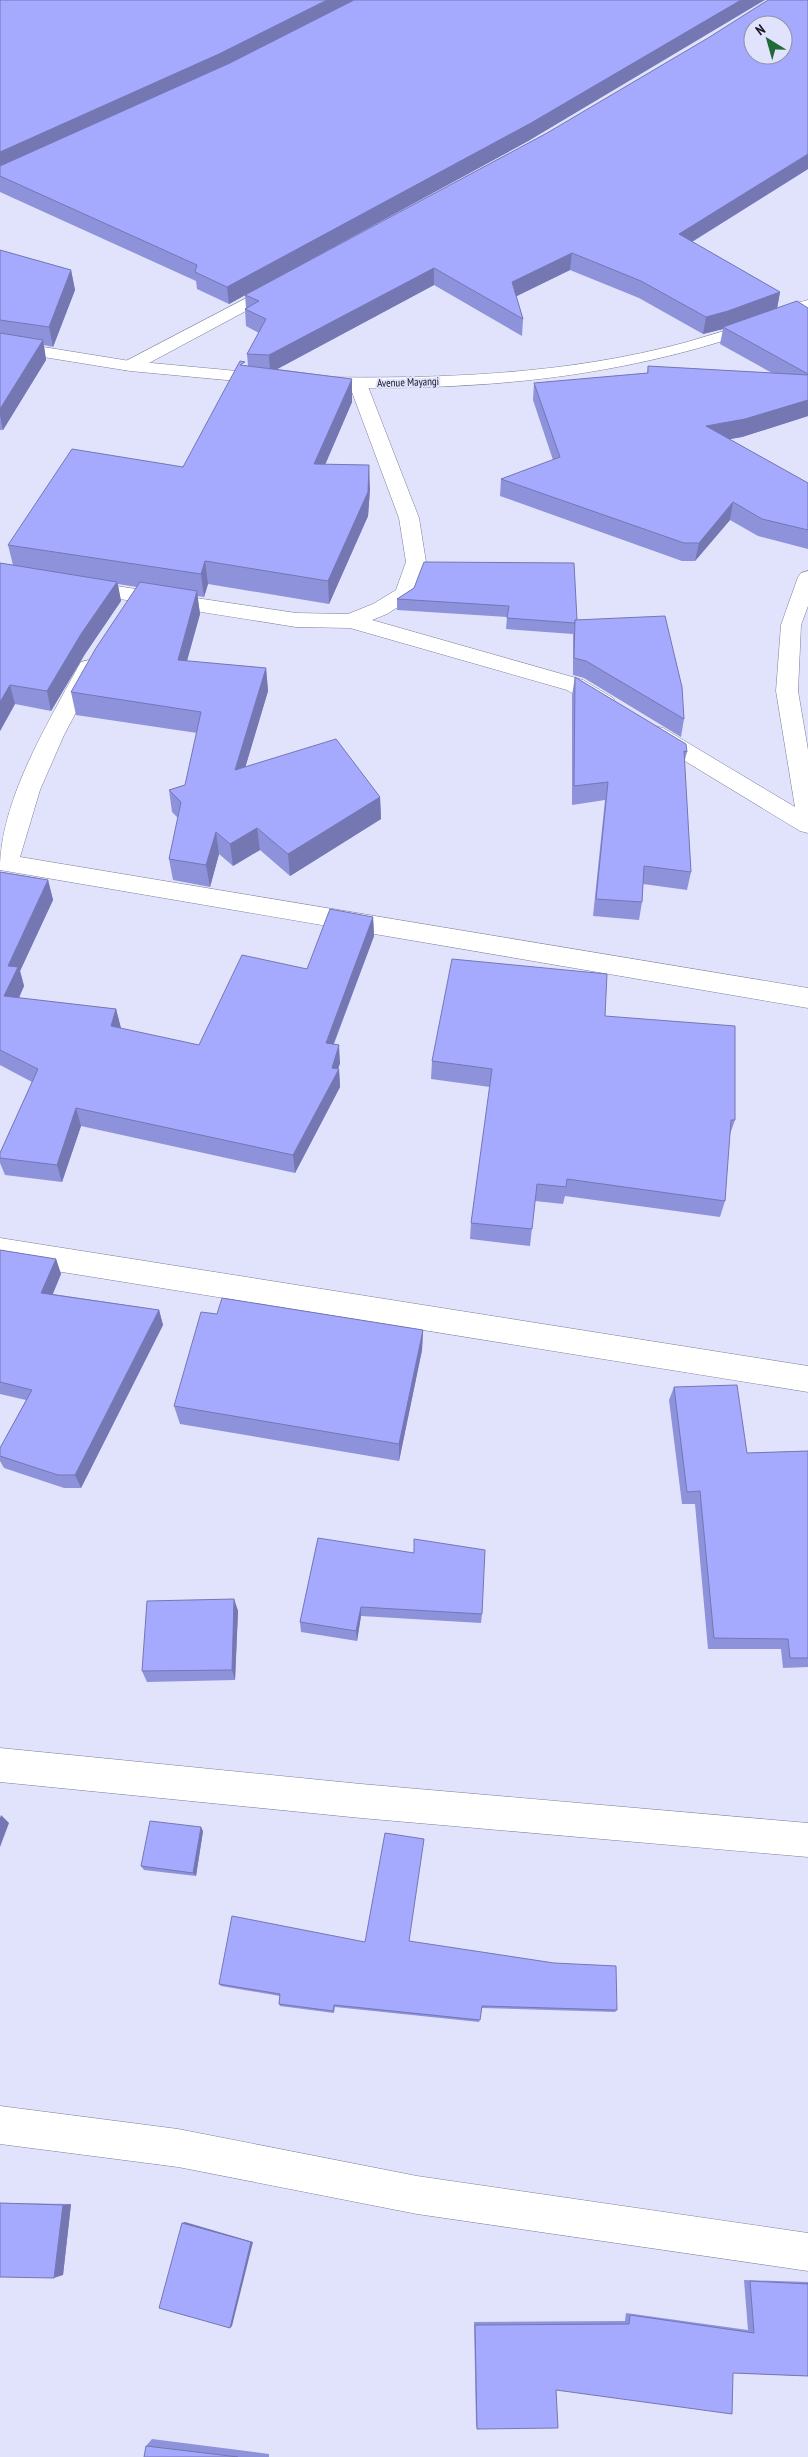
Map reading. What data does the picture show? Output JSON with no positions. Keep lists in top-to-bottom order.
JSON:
{
  "streets": {
    "street": ["Avenue Mayangi"]
  },
  "north": "top left"
}
